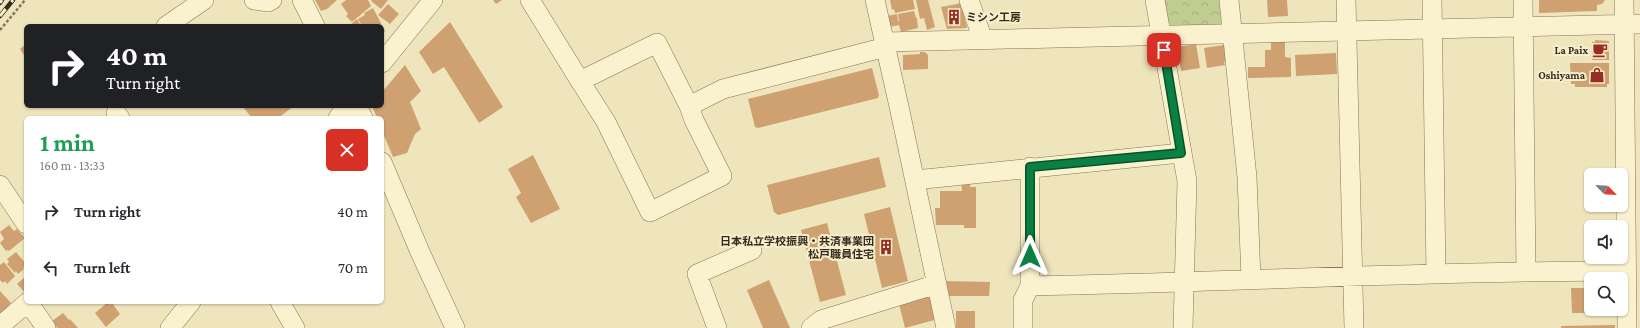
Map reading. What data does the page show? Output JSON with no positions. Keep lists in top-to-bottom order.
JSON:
{
  "places": {
    "building": ["ミシン工房", "日本私立学校振興・共済事業団 松戸職員住宅"],
    "cafe": ["La Paix"],
    "shop": ["Oshiyama"]
  },
  "north": "bottom right",
  "page": {
    "turn": ["40 m", "Turn right"],
    "heading": ["1 min", "160 m · 13:33"],
    "list": [
      {
        "name": "Turn right",
        "value": "40 m"
      },
      {
        "name": "Turn left",
        "value": "70 m"
      }
    ]
  }
}
